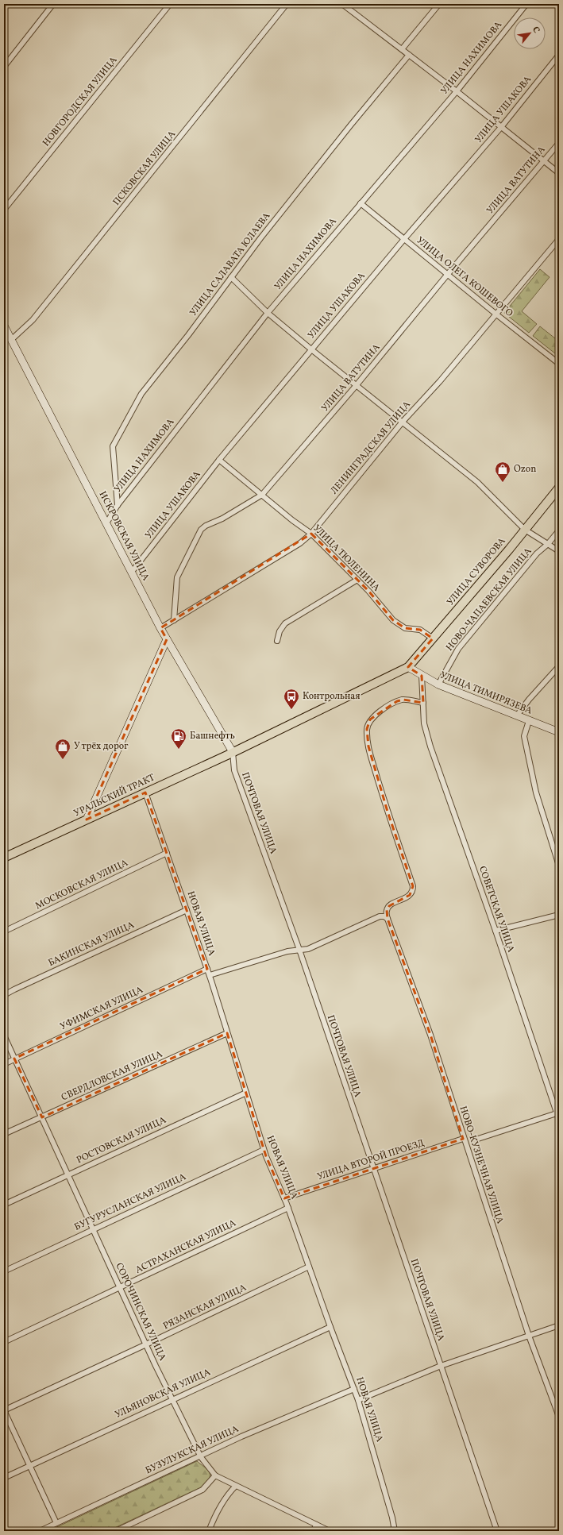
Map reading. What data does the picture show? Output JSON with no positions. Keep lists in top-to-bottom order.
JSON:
{
  "streets": {
    "main road": [
      "ИСКРОВСКАЯ УЛИЦА",
      "УЛИЦА СУВОРОВА",
      "УЛИЦА ТИМИРЯЗЕВА",
      "УРАЛЬСКИЙ ТРАКТ"
    ],
    "street": [
      "УЛИЦА НАХИМОВА",
      "НОВГОРОДСКАЯ УЛИЦА",
      "УЛИЦА УШАКОВА",
      "ПСКОВСКАЯ УЛИЦА",
      "УЛИЦА ВАТУТИНА",
      "УЛИЦА САЛАВАТА ЮЛАЕВА",
      "УЛИЦА ОЛЕГА КОШЕВОГО",
      "ЛЕНИНГРАДСКАЯ УЛИЦА",
      "УЛИЦА ТЮЛЕНИНА",
      "НОВО-ЧАПАЕВСКАЯ УЛИЦА",
      "ПОЧТОВАЯ УЛИЦА",
      "МОСКОВСКАЯ УЛИЦА",
      "СОВЕТСКАЯ УЛИЦА",
      "НОВАЯ УЛИЦА",
      "БАКИНСКАЯ УЛИЦА",
      "УФИМСКАЯ УЛИЦА",
      "СВЕРДЛОВСКАЯ УЛИЦА",
      "РОСТОВСКАЯ УЛИЦА",
      "УЛИЦА ВТОРОЙ ПРОЕЗД",
      "НОВО-КУЗНЕЧНАЯ УЛИЦА",
      "БУГУРУСЛАНСКАЯ УЛИЦА",
      "АСТРАХАНСКАЯ УЛИЦА",
      "РЯЗАНСКАЯ УЛИЦА",
      "СОРОЧИНСКАЯ УЛИЦА",
      "УЛЬЯНОВСКАЯ УЛИЦА",
      "БУЗУЛУКСКАЯ УЛИЦА"
    ]
  },
  "crossings": [
    ["УЛИЦА НАХИМОВА", "УЛИЦА САЛАВАТА ЮЛАЕВА"],
    ["УЛИЦА НАХИМОВА", "УЛИЦА ОЛЕГА КОШЕВОГО"],
    ["УЛИЦА НАХИМОВА", "ИСКРОВСКАЯ УЛИЦА"],
    ["УЛИЦА УШАКОВА", "УЛИЦА ОЛЕГА КОШЕВОГО"],
    ["УЛИЦА УШАКОВА", "ИСКРОВСКАЯ УЛИЦА"],
    ["УЛИЦА УШАКОВА", "УЛИЦА ТЮЛЕНИНА"],
    ["ПСКОВСКАЯ УЛИЦА", "ИСКРОВСКАЯ УЛИЦА"],
    ["УЛИЦА ВАТУТИНА", "УЛИЦА ОЛЕГА КОШЕВОГО"],
    ["УЛИЦА ВАТУТИНА", "ЛЕНИНГРАДСКАЯ УЛИЦА"],
    ["УЛИЦА ВАТУТИНА", "УЛИЦА ТЮЛЕНИНА"],
    ["УЛИЦА ОЛЕГА КОШЕВОГО", "ЛЕНИНГРАДСКАЯ УЛИЦА"],
    ["ЛЕНИНГРАДСКАЯ УЛИЦА", "ИСКРОВСКАЯ УЛИЦА"],
    ["ЛЕНИНГРАДСКАЯ УЛИЦА", "УЛИЦА ТЮЛЕНИНА"],
    ["ИСКРОВСКАЯ УЛИЦА", "УРАЛЬСКИЙ ТРАКТ"],
    ["ИСКРОВСКАЯ УЛИЦА", "ПОЧТОВАЯ УЛИЦА"],
    ["УЛИЦА ТЮЛЕНИНА", "УЛИЦА СУВОРОВА"],
    ["УЛИЦА СУВОРОВА", "УЛИЦА ТИМИРЯЗЕВА"],
    ["УЛИЦА СУВОРОВА", "УРАЛЬСКИЙ ТРАКТ"],
    ["НОВО-ЧАПАЕВСКАЯ УЛИЦА", "УЛИЦА ТИМИРЯЗЕВА"],
    ["УЛИЦА ТИМИРЯЗЕВА", "УРАЛЬСКИЙ ТРАКТ"],
    ["УЛИЦА ТИМИРЯЗЕВА", "СОВЕТСКАЯ УЛИЦА"],
    ["УРАЛЬСКИЙ ТРАКТ", "ПОЧТОВАЯ УЛИЦА"],
    ["УРАЛЬСКИЙ ТРАКТ", "НОВАЯ УЛИЦА"],
    ["ПОЧТОВАЯ УЛИЦА", "УЛИЦА ВТОРОЙ ПРОЕЗД"],
    ["МОСКОВСКАЯ УЛИЦА", "НОВАЯ УЛИЦА"],
    ["НОВАЯ УЛИЦА", "БАКИНСКАЯ УЛИЦА"],
    ["НОВАЯ УЛИЦА", "УФИМСКАЯ УЛИЦА"],
    ["НОВАЯ УЛИЦА", "СВЕРДЛОВСКАЯ УЛИЦА"],
    ["НОВАЯ УЛИЦА", "РОСТОВСКАЯ УЛИЦА"],
    ["НОВАЯ УЛИЦА", "УЛИЦА ВТОРОЙ ПРОЕЗД"],
    ["НОВАЯ УЛИЦА", "БУГУРУСЛАНСКАЯ УЛИЦА"],
    ["НОВАЯ УЛИЦА", "АСТРАХАНСКАЯ УЛИЦА"],
    ["НОВАЯ УЛИЦА", "РЯЗАНСКАЯ УЛИЦА"],
    ["НОВАЯ УЛИЦА", "УЛЬЯНОВСКАЯ УЛИЦА"],
    ["НОВАЯ УЛИЦА", "БУЗУЛУКСКАЯ УЛИЦА"],
    ["УФИМСКАЯ УЛИЦА", "СОРОЧИНСКАЯ УЛИЦА"],
    ["СВЕРДЛОВСКАЯ УЛИЦА", "СОРОЧИНСКАЯ УЛИЦА"],
    ["РОСТОВСКАЯ УЛИЦА", "СОРОЧИНСКАЯ УЛИЦА"],
    ["УЛИЦА ВТОРОЙ ПРОЕЗД", "НОВО-КУЗНЕЧНАЯ УЛИЦА"],
    ["БУГУРУСЛАНСКАЯ УЛИЦА", "СОРОЧИНСКАЯ УЛИЦА"],
    ["АСТРАХАНСКАЯ УЛИЦА", "СОРОЧИНСКАЯ УЛИЦА"],
    ["РЯЗАНСКАЯ УЛИЦА", "СОРОЧИНСКАЯ УЛИЦА"],
    ["СОРОЧИНСКАЯ УЛИЦА", "УЛЬЯНОВСКАЯ УЛИЦА"],
    ["СОРОЧИНСКАЯ УЛИЦА", "БУЗУЛУКСКАЯ УЛИЦА"]
  ],
  "places": {
    "shop": ["Ozon", "У трёх дорог"],
    "bus stop": ["Контрольная"],
    "fuel station": ["Башнефть"]
  },
  "north": "top right"
}
